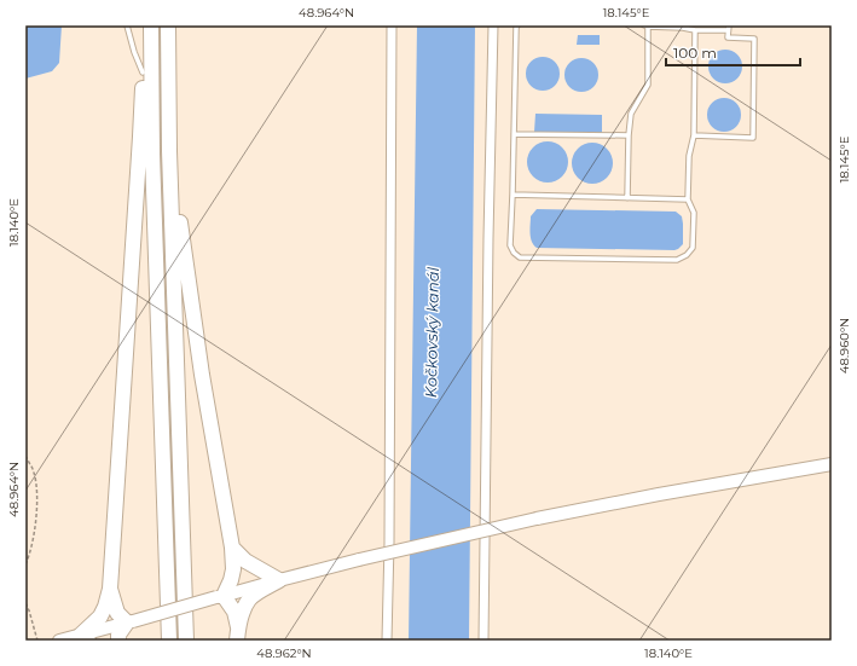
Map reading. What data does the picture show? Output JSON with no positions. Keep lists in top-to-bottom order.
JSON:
{
  "water": ["Kočkovský kanál"],
  "scale_bar": "100 m",
  "coordinates": [
    "48.964°N",
    "18.145°E",
    "18.140°E",
    "48.960°N",
    "48.962°N"
  ]
}
